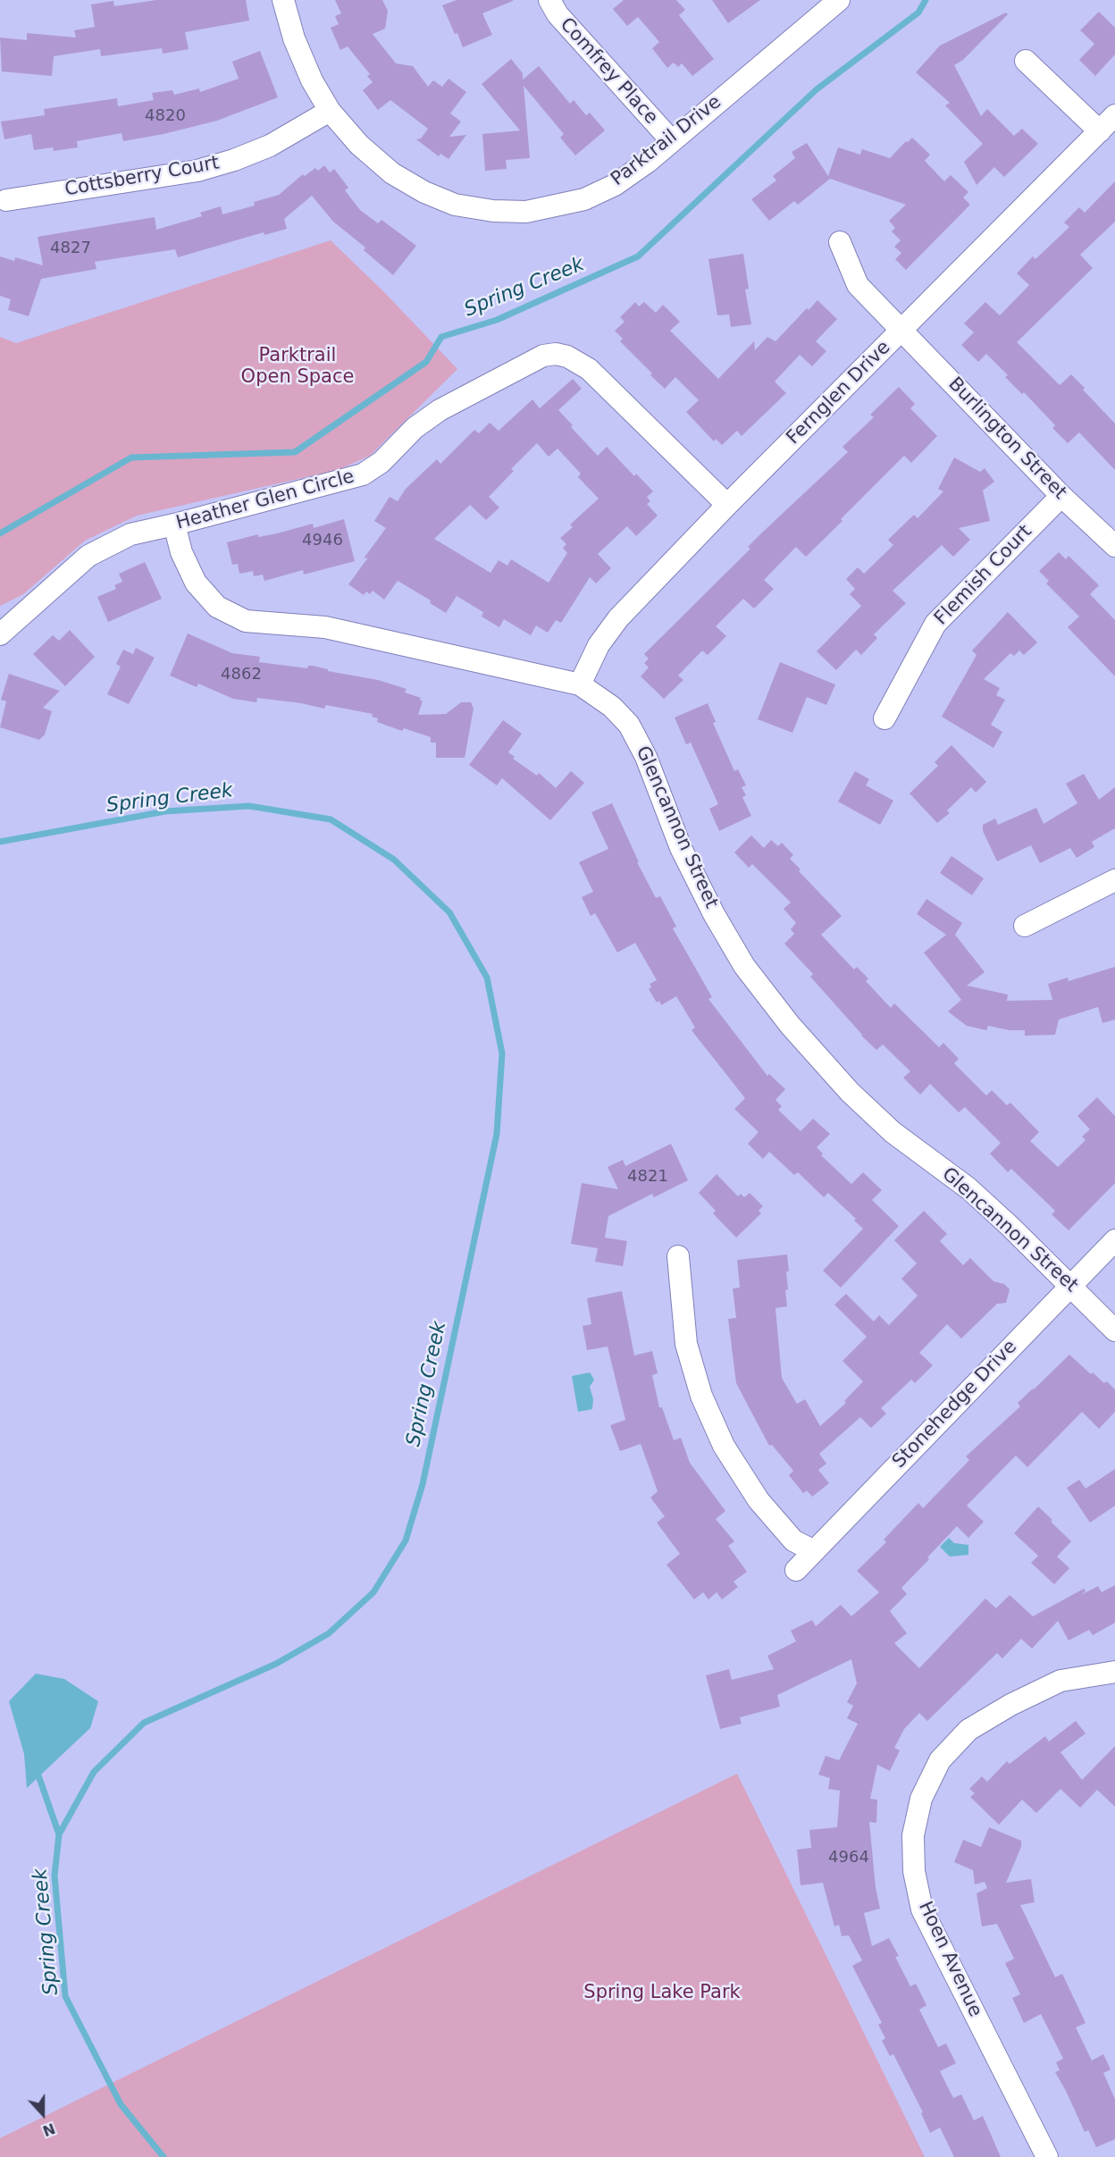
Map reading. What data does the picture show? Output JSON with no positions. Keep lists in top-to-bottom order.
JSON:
{
  "streets": {
    "street": [
      "Comfrey Place",
      "Parktrail Drive",
      "Cottsberry Court",
      "Fernglen Drive",
      "Burlington Street",
      "Heather Glen Circle",
      "Flemish Court",
      "Glencannon Street",
      "Stonehedge Drive",
      "Hoen Avenue"
    ]
  },
  "crossings": [
    ["Comfrey Place", "Parktrail Drive"],
    ["Parktrail Drive", "Cottsberry Court"],
    ["Fernglen Drive", "Burlington Street"],
    ["Fernglen Drive", "Heather Glen Circle"],
    ["Fernglen Drive", "Glencannon Street"],
    ["Burlington Street", "Flemish Court"],
    ["Heather Glen Circle", "Glencannon Street"],
    ["Glencannon Street", "Stonehedge Drive"]
  ],
  "water": ["Spring Creek"],
  "parks": ["Parktrail Open Space", "Spring Lake Park"],
  "house_numbers": [
    "4820",
    "4827",
    "4946",
    "4862",
    "4821",
    "4964"
  ],
  "north": "bottom"
}
